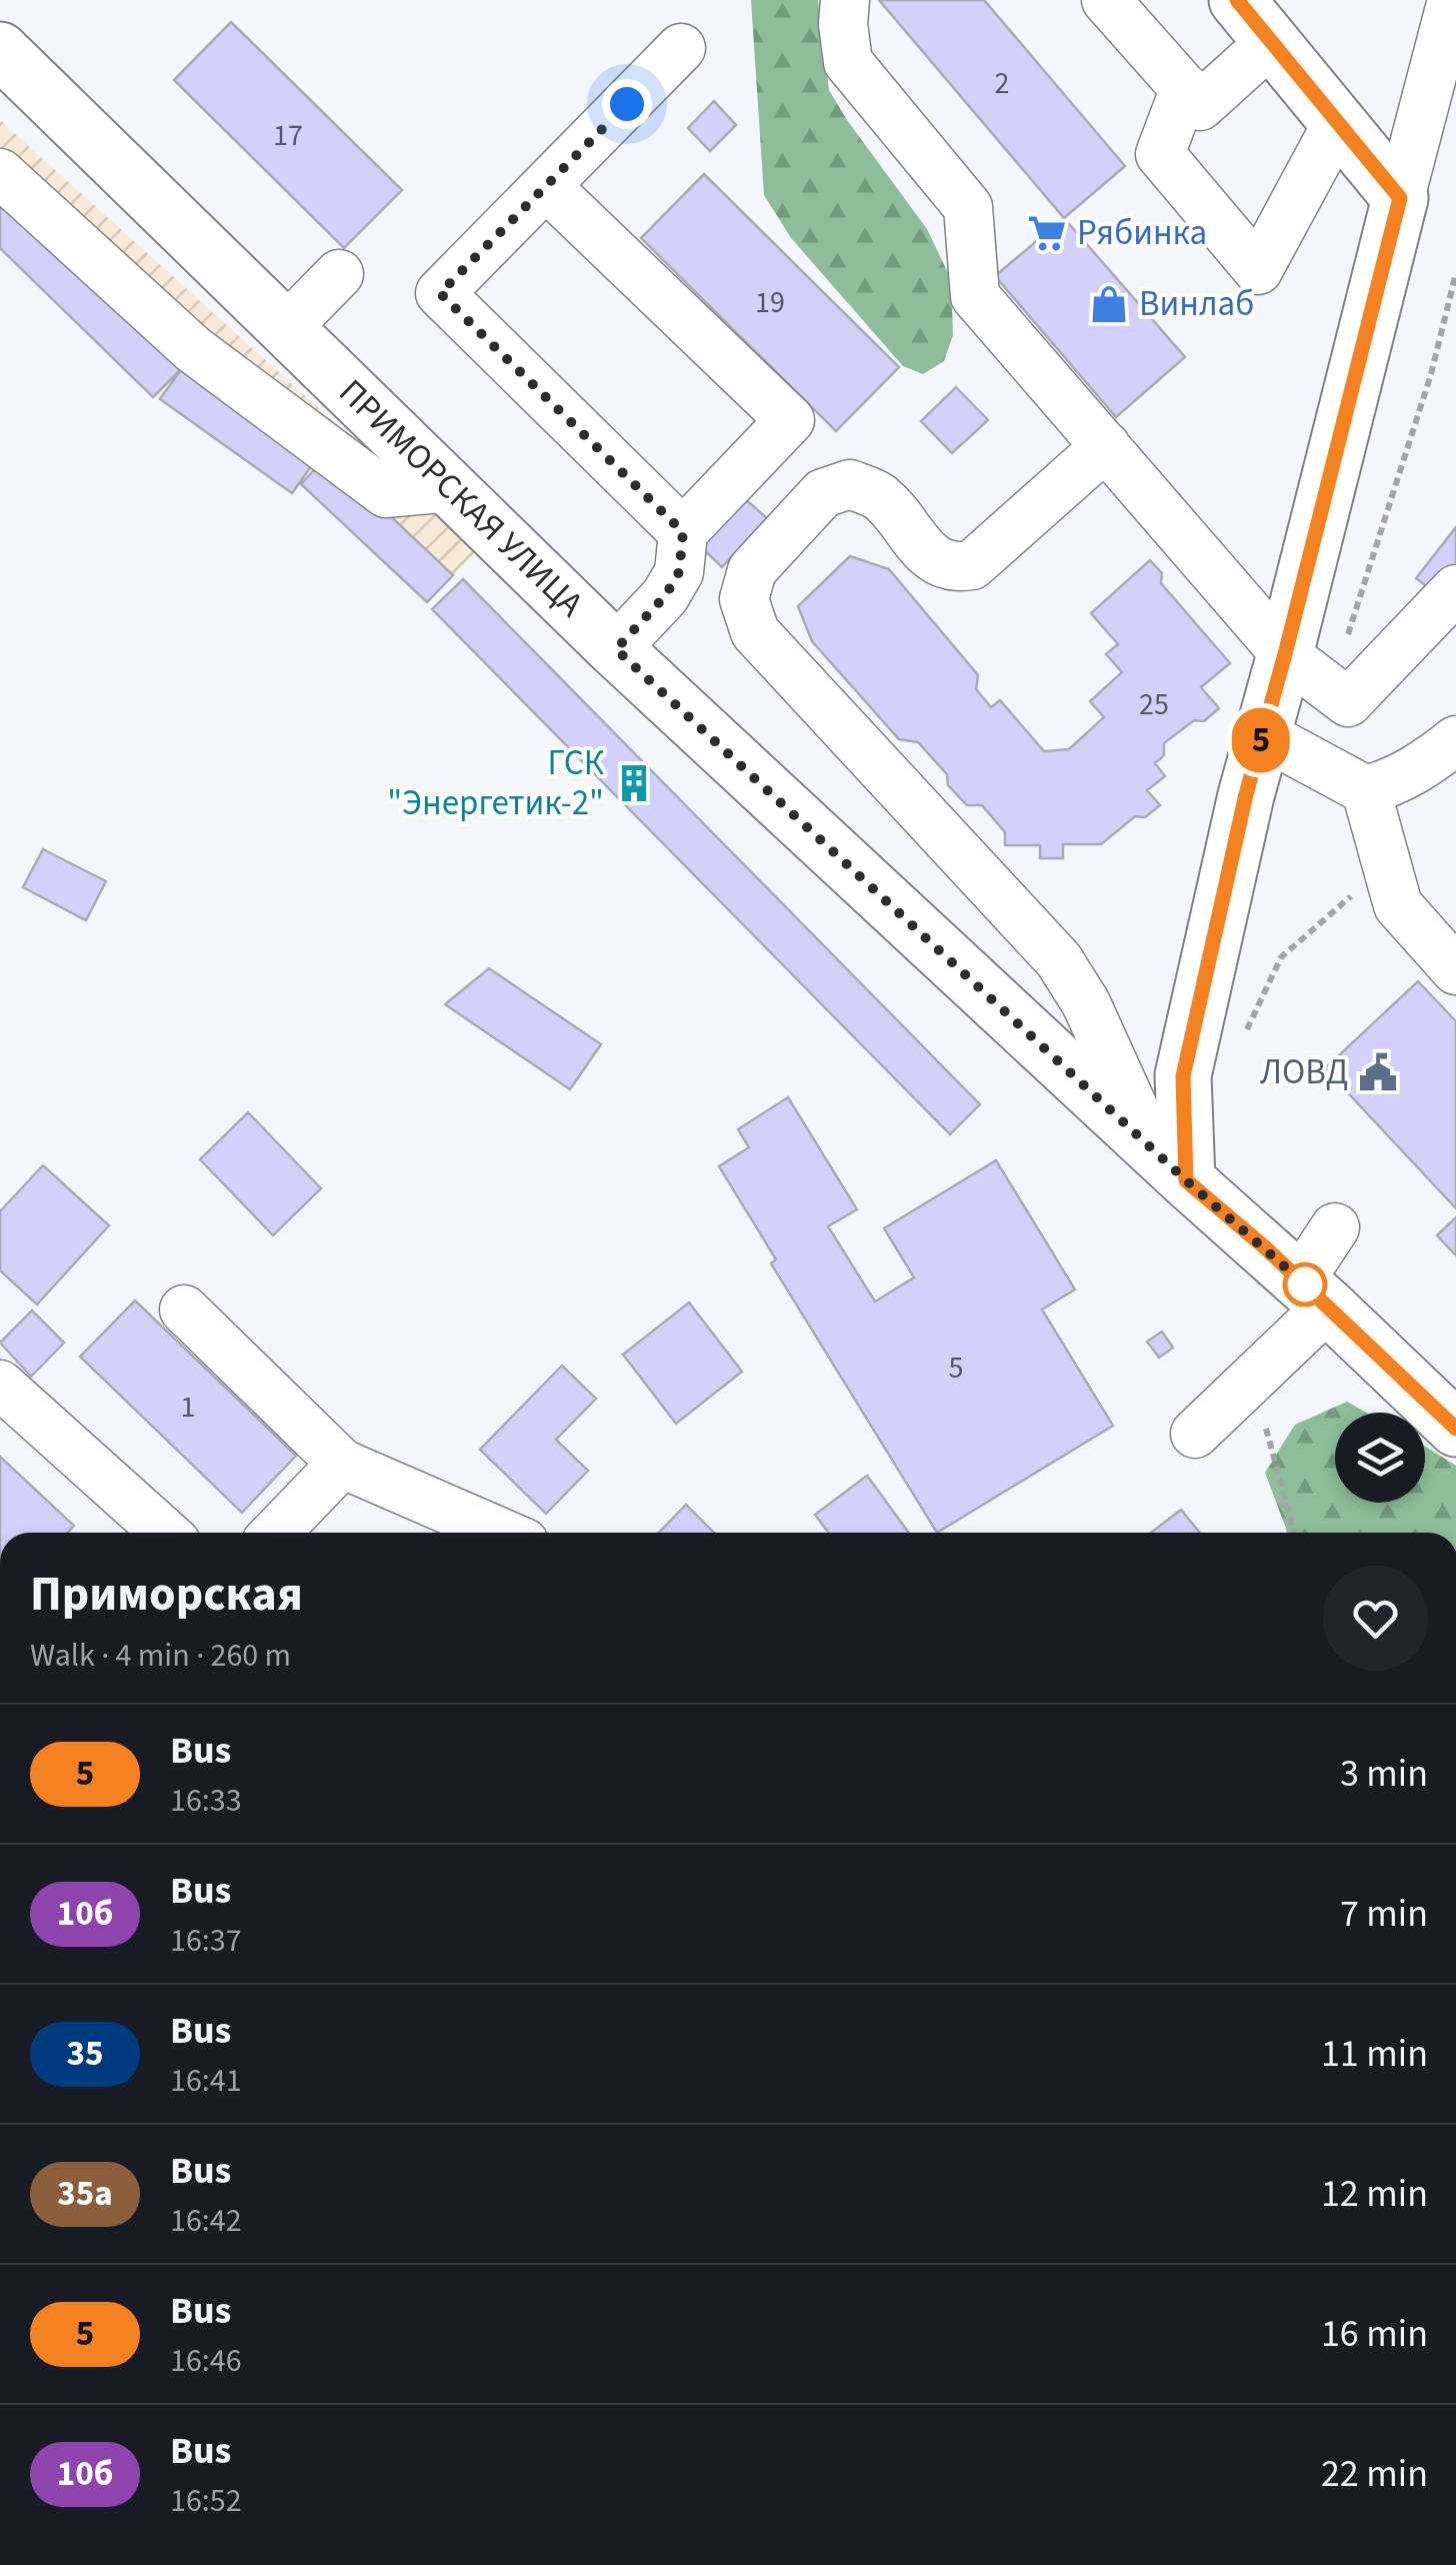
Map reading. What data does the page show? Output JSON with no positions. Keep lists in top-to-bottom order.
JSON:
{
  "streets": {
    "main road": ["ПРИМОРСКАЯ УЛИЦА"]
  },
  "places": {
    "supermarket": ["Рябинка"],
    "shop": ["Винлаб"],
    "building": ["ГСК \"Энергетик-2\""],
    "public building": ["ЛОВД"]
  },
  "lines": ["bus line 5"],
  "house_numbers": [
    "2",
    "17",
    "19",
    "25",
    "5",
    "1"
  ],
  "page": {
    "on_map": "5",
    "heading": ["Приморская", "Walk · 4 min · 260 m"],
    "list": [
      {
        "mark": "5",
        "name": "Bus",
        "note": "16:33",
        "value": "3 min"
      },
      {
        "mark": "10б",
        "name": "Bus",
        "note": "16:37",
        "value": "7 min"
      },
      {
        "mark": "35",
        "name": "Bus",
        "note": "16:41",
        "value": "11 min"
      },
      {
        "mark": "35а",
        "name": "Bus",
        "note": "16:42",
        "value": "12 min"
      },
      {
        "mark": "5",
        "name": "Bus",
        "note": "16:46",
        "value": "16 min"
      },
      {
        "mark": "10б",
        "name": "Bus",
        "note": "16:52",
        "value": "22 min"
      }
    ]
  }
}
